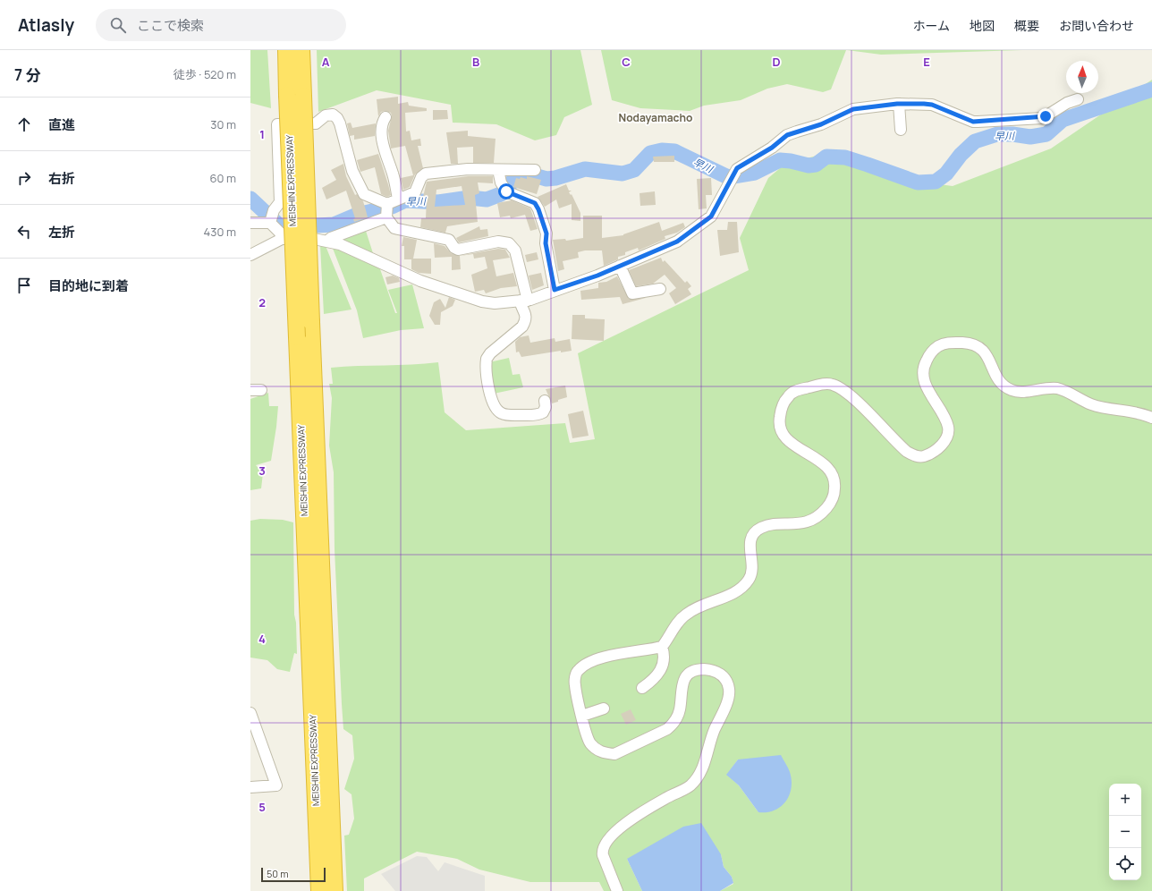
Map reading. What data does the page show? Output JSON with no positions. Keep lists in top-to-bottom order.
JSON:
{
  "streets": {
    "highway": ["MEISHIN EXPRESSWAY"]
  },
  "districts": ["Nodayamacho"],
  "water": ["早川"],
  "scale_bar": "50 m",
  "north": "top",
  "page": {
    "header": "Atlasly",
    "search": "ここで検索",
    "nav": [
      "ホーム",
      "地図",
      "概要",
      "お問い合わせ"
    ],
    "heading": ["7 分", "徒歩 · 520 m"],
    "list": [
      ["直進", "30 m"],
      ["右折", "60 m"],
      ["左折", "430 m"],
      "目的地に到着"
    ],
    "map_buttons": ["+", "−"],
    "scale": "50 m"
  },
  "grid": {
    "columns": [
      "A",
      "B",
      "C",
      "D",
      "E"
    ],
    "rows": [
      "1",
      "2",
      "3",
      "4",
      "5"
    ]
  }
}
